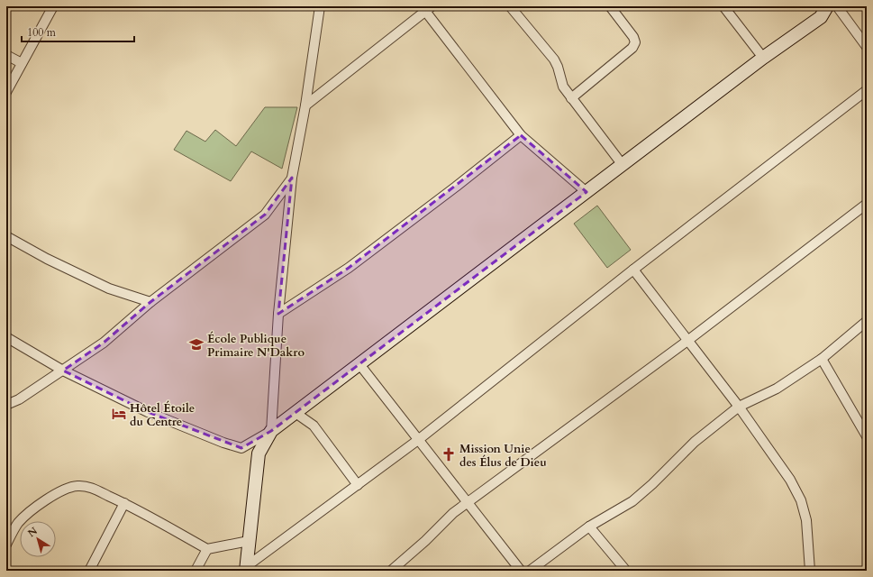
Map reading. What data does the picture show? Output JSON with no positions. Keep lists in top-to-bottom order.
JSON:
{
  "places": {
    "school or university": ["École Publique Primaire N'Dakro"],
    "hotel": ["Hôtel Étoile du Centre"],
    "church": ["Mission Unie des Élus de Dieu"]
  },
  "scale_bar": "100 m",
  "north": "top left"
}
